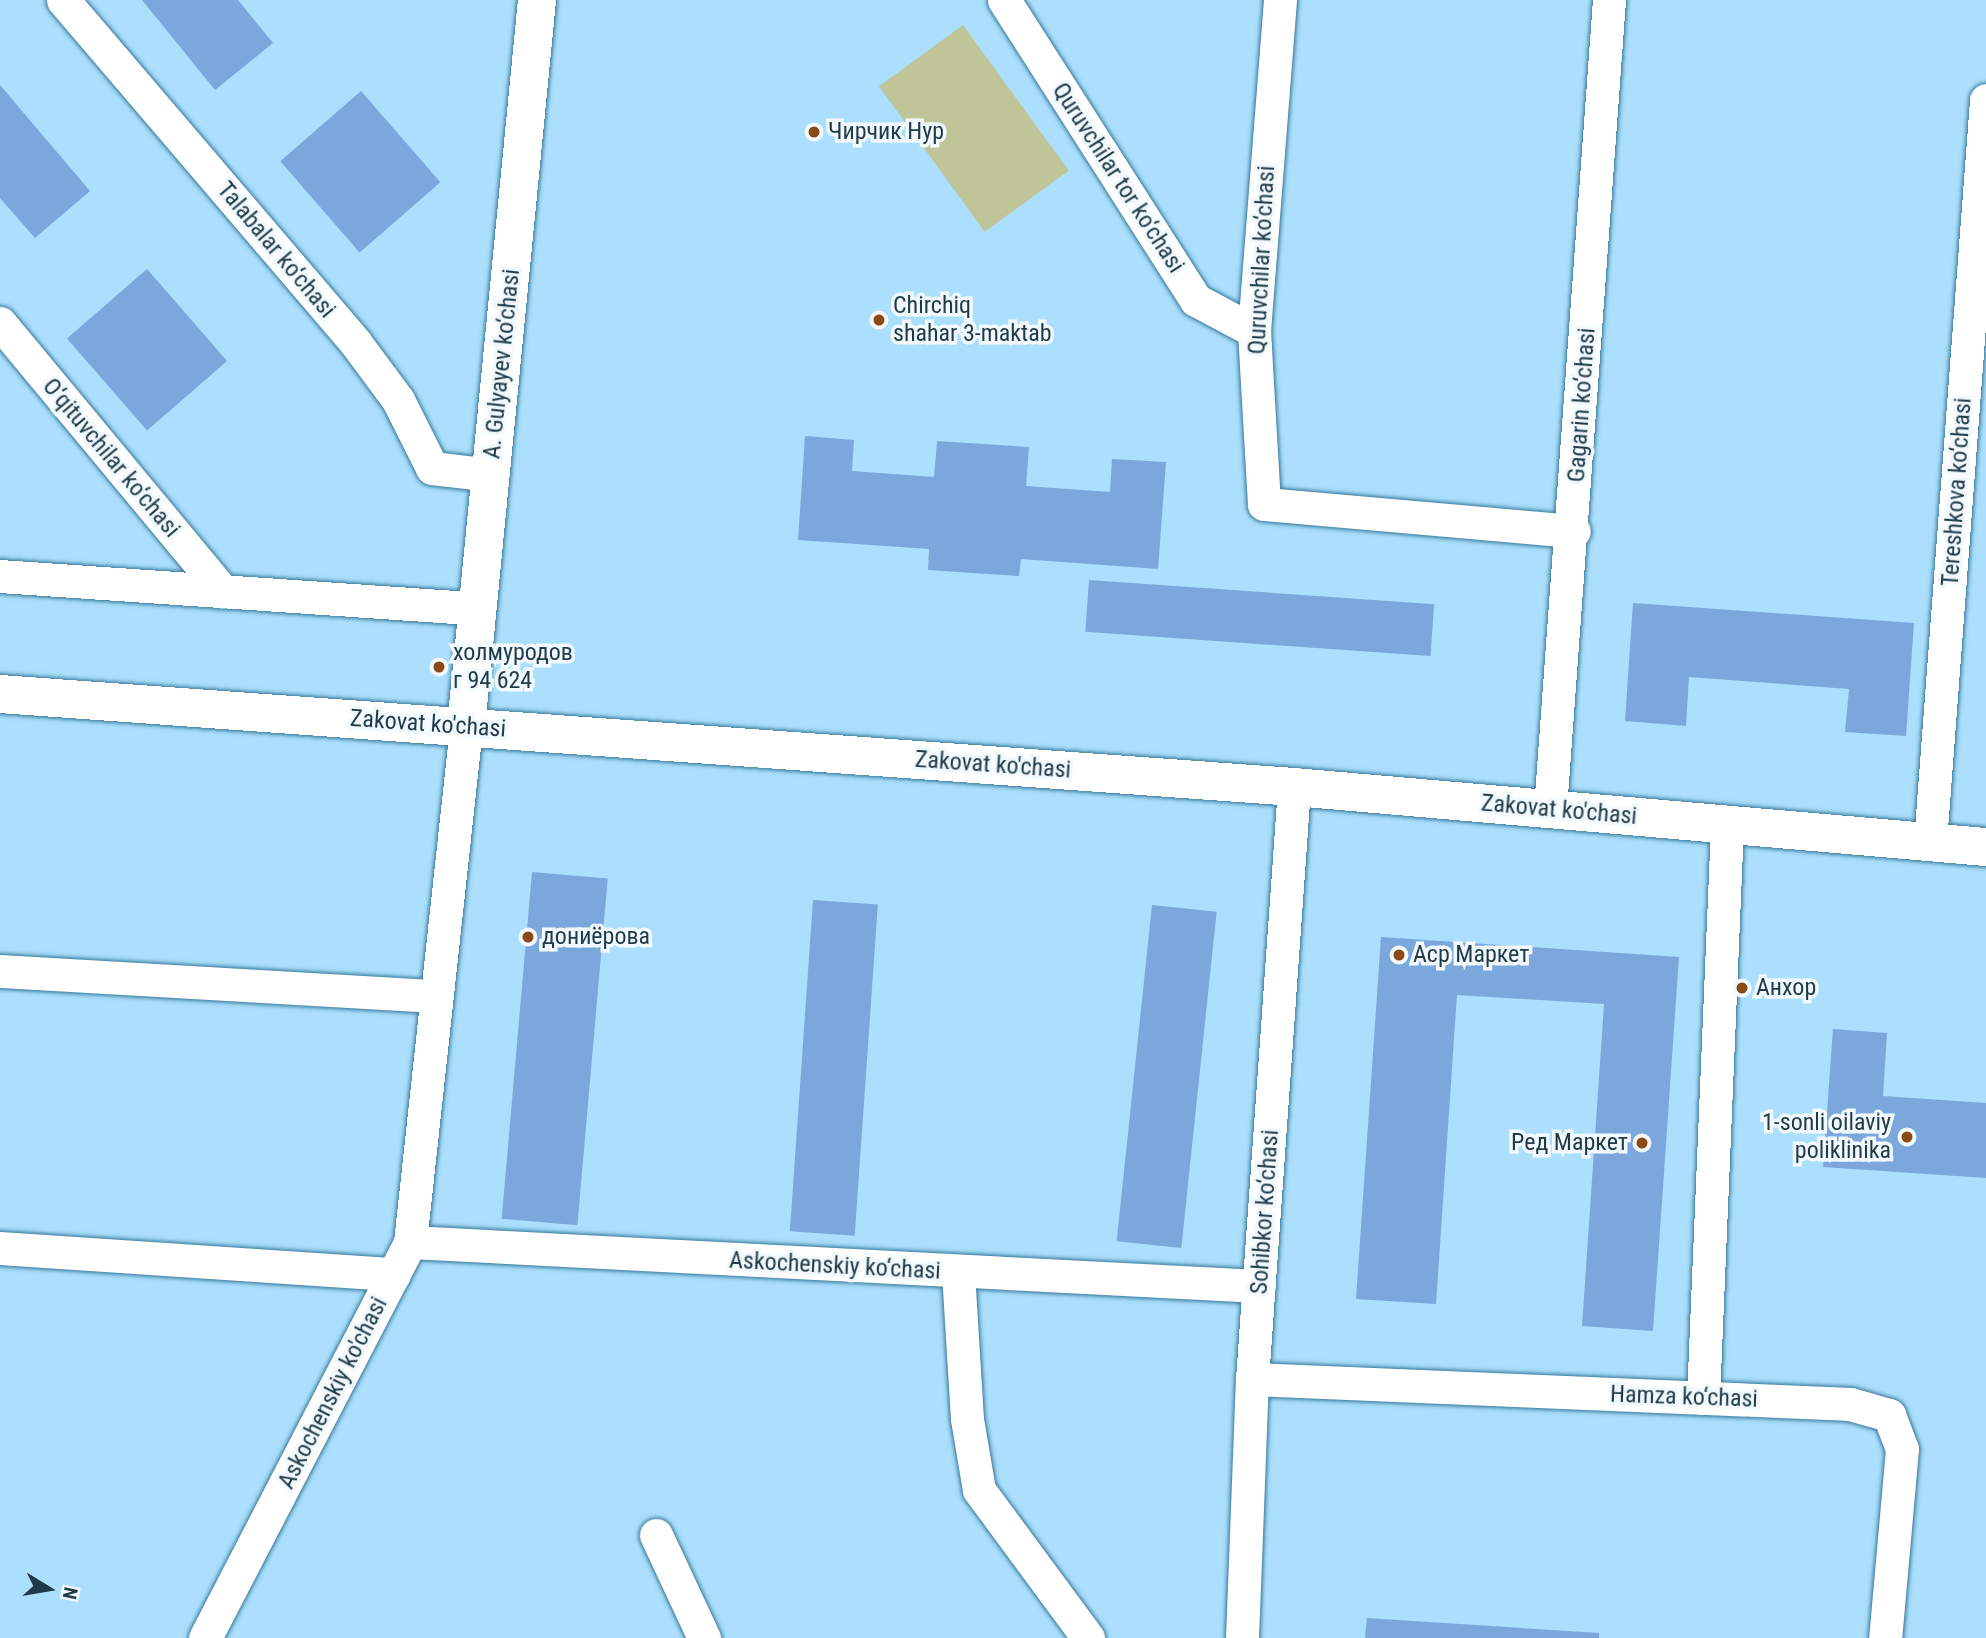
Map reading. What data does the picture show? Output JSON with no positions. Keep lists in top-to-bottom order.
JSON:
{
  "streets": {
    "main road": ["A. Gulyayev ko‘chasi", "Zakovat ko'chasi"],
    "street": [
      "Quruvchilar tor ko‘chasi",
      "Talabalar ko‘chasi",
      "Quruvchilar ko‘chasi",
      "Gagarin ko‘chasi",
      "O‘qituvchilar ko‘chasi",
      "Tereshkova ko‘chasi",
      "Sohibkor ko‘chasi",
      "Askochenskiy ko‘chasi",
      "Askochenskiy ko'chasi",
      "Hamza ko‘chasi"
    ]
  },
  "crossings": [
    ["Quruvchilar tor ko‘chasi", "Quruvchilar ko‘chasi"],
    ["Talabalar ko‘chasi", "A. Gulyayev ko‘chasi"],
    ["Quruvchilar ko‘chasi", "Gagarin ko‘chasi"],
    ["A. Gulyayev ko‘chasi", "Zakovat ko'chasi"],
    ["Gagarin ko‘chasi", "Zakovat ko'chasi"],
    ["Tereshkova ko‘chasi", "Zakovat ko'chasi"],
    ["Zakovat ko'chasi", "Sohibkor ko‘chasi"],
    ["Sohibkor ko‘chasi", "Askochenskiy ko‘chasi"],
    ["Sohibkor ko‘chasi", "Hamza ko‘chasi"]
  ],
  "places": [
    "Чирчик Нур",
    "Chirchiq shahar 3-maktab",
    "холмуродов г 94 624",
    "дониёрова",
    "Аср Маркет",
    "Анхор",
    "1-sonli oilaviy poliklinika",
    "Ред Маркет"
  ],
  "north": "right"
}
